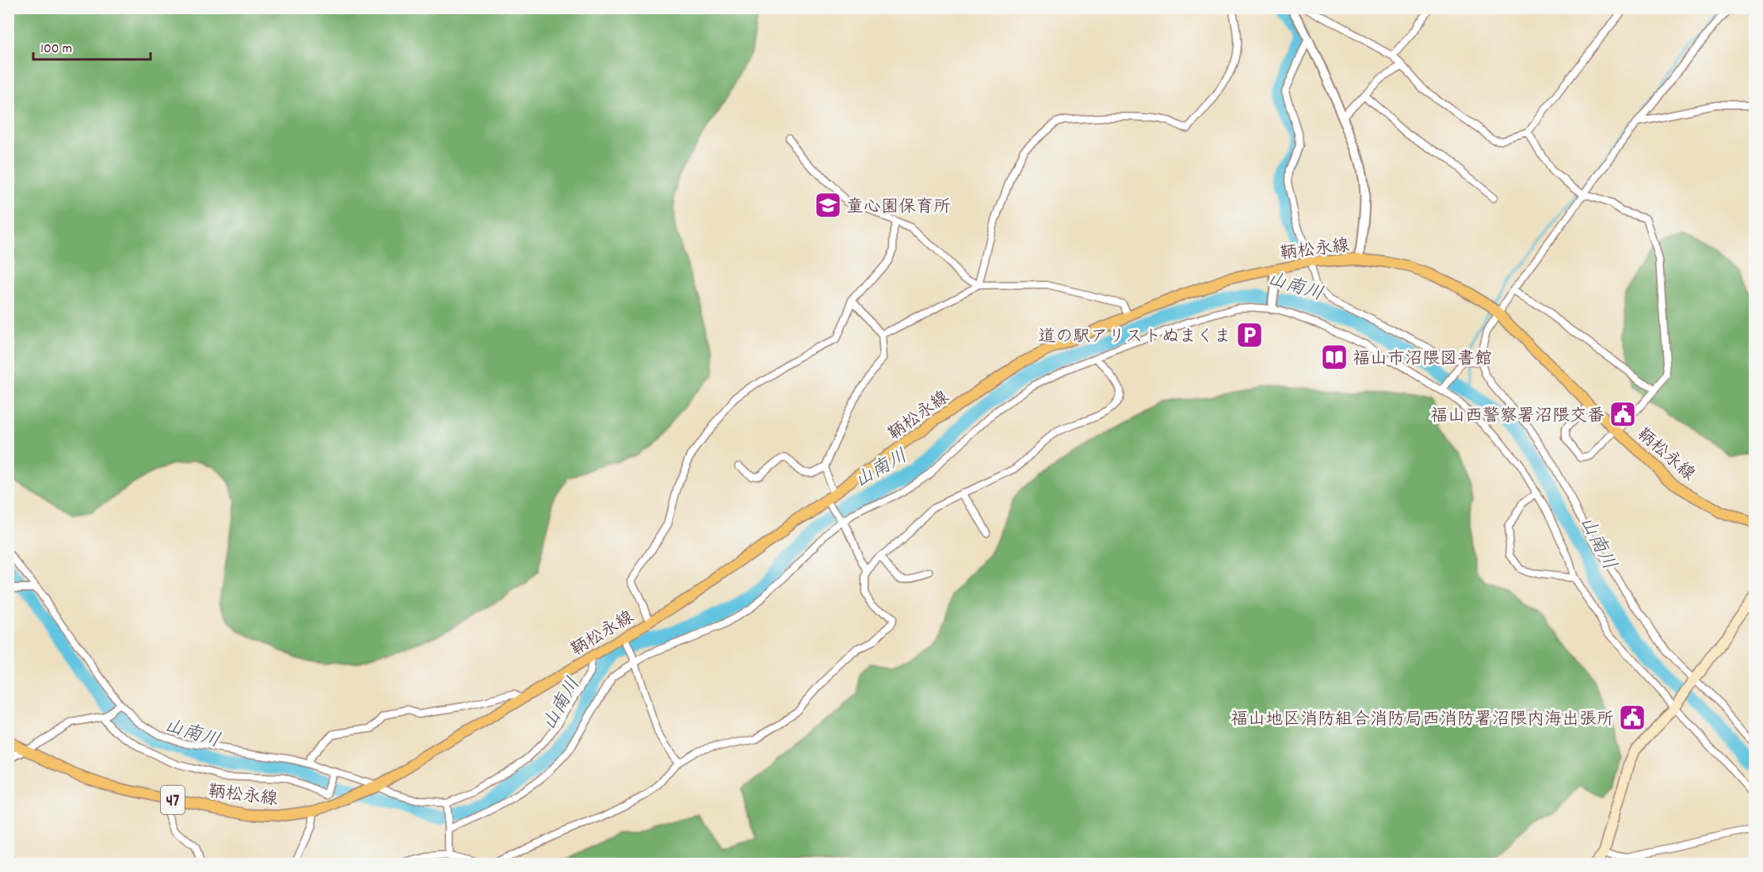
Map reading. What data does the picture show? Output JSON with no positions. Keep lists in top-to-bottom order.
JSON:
{
  "streets": {
    "main road": ["鞆松永線", "47"]
  },
  "water": ["山南川"],
  "places": {
    "school or university": ["童心園保育所"],
    "parking": ["道の駅アリストぬまくま"],
    "library": ["福山市沼隈図書館"],
    "public building": ["福山西警察署沼隈交番", "福山地区消防組合消防局西消防署沼隈内海出張所"]
  },
  "scale_bar": "100 m"
}
